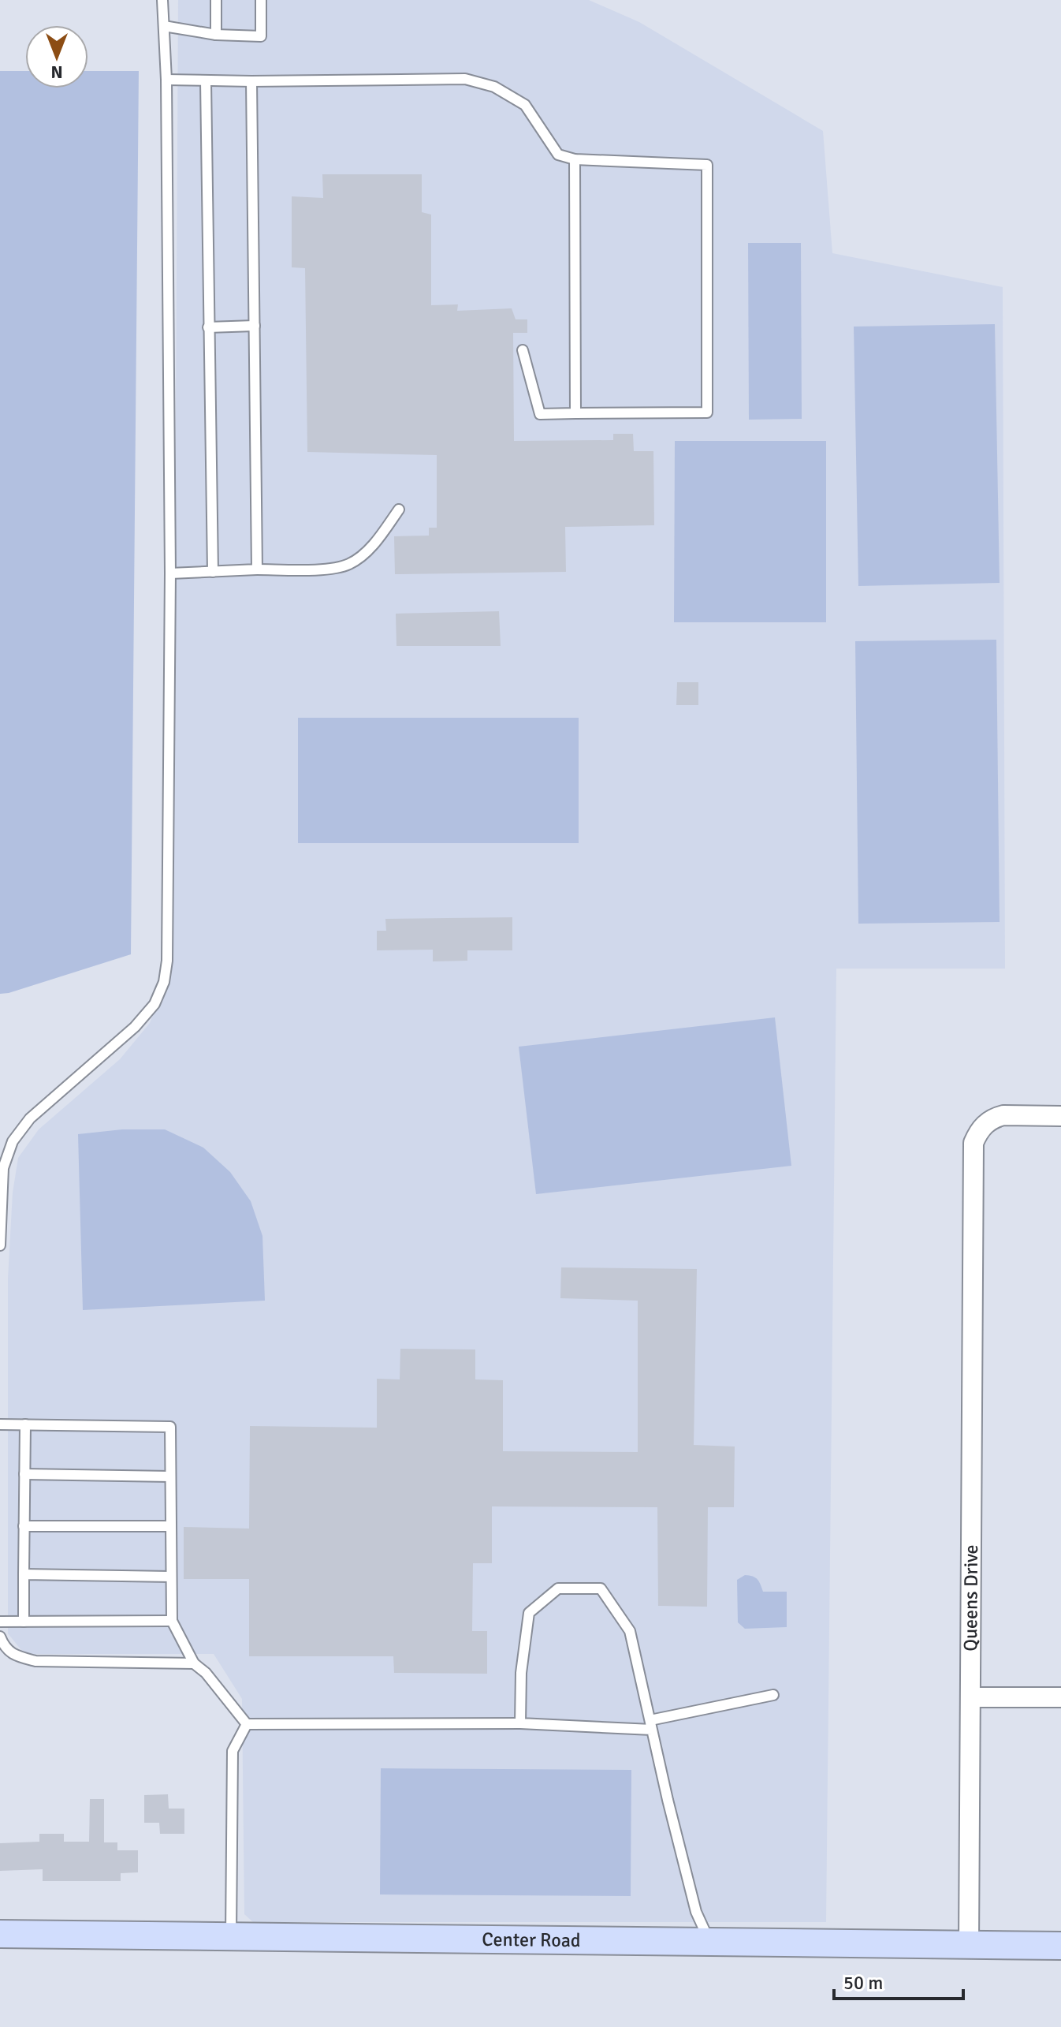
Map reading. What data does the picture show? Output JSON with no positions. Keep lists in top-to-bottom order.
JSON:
{
  "streets": {
    "main road": ["Center Road"],
    "street": ["Queens Drive"]
  },
  "crossings": [
    ["Queens Drive", "Center Road"]
  ],
  "scale_bar": "50 m",
  "north": "bottom"
}
